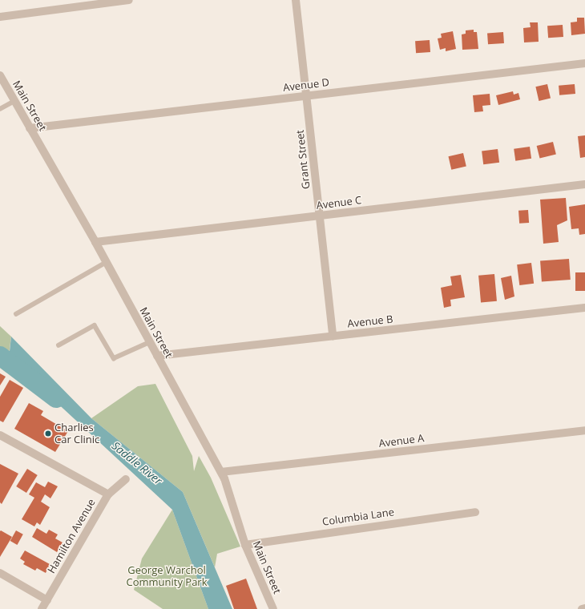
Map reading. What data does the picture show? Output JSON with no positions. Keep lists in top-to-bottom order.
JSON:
{
  "streets": {
    "street": [
      "Avenue D",
      "Main Street",
      "Grant Street",
      "Avenue C",
      "Avenue B",
      "Avenue A",
      "Columbia Lane",
      "Hamilton Avenue"
    ]
  },
  "crossings": [
    ["Avenue D", "Main Street"],
    ["Avenue D", "Grant Street"],
    ["Main Street", "Avenue C"],
    ["Main Street", "Avenue B"],
    ["Main Street", "Avenue A"],
    ["Main Street", "Columbia Lane"],
    ["Grant Street", "Avenue C"],
    ["Grant Street", "Avenue B"]
  ],
  "water": ["Saddle River"],
  "parks": ["George Warchol Community Park"],
  "places": ["Charlies Car Clinic"]
}
